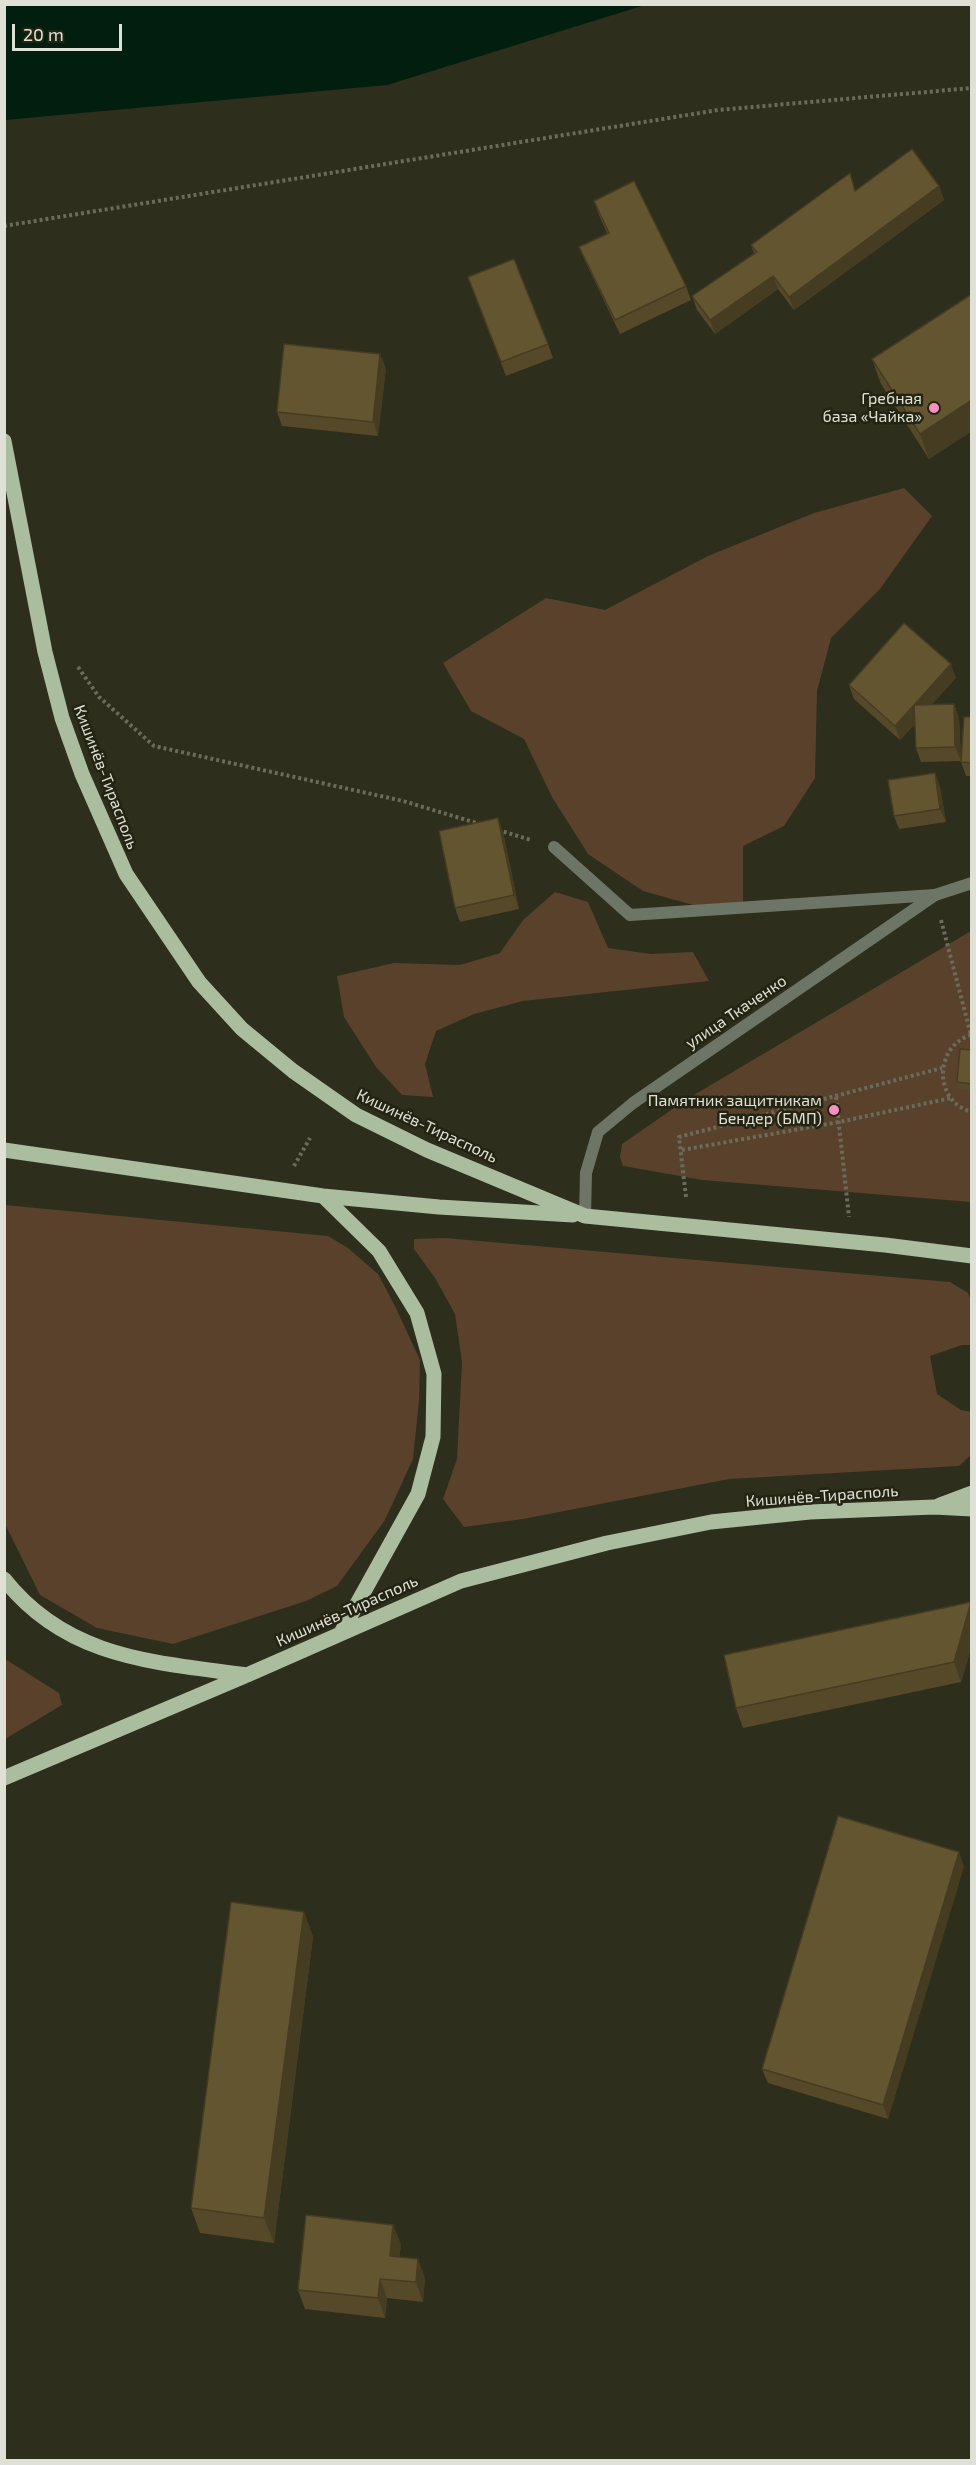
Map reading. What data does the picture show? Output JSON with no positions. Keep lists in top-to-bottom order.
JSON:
{
  "streets": {
    "main road": ["Кишинёв-Тирасполь"],
    "street": ["улица Ткаченко"]
  },
  "crossings": [
    ["Кишинёв-Тирасполь", "улица Ткаченко"]
  ],
  "places": ["Гребная база «Чайка»", "Памятник защитникам Бендер (БМП)"],
  "scale_bar": "20 m"
}
